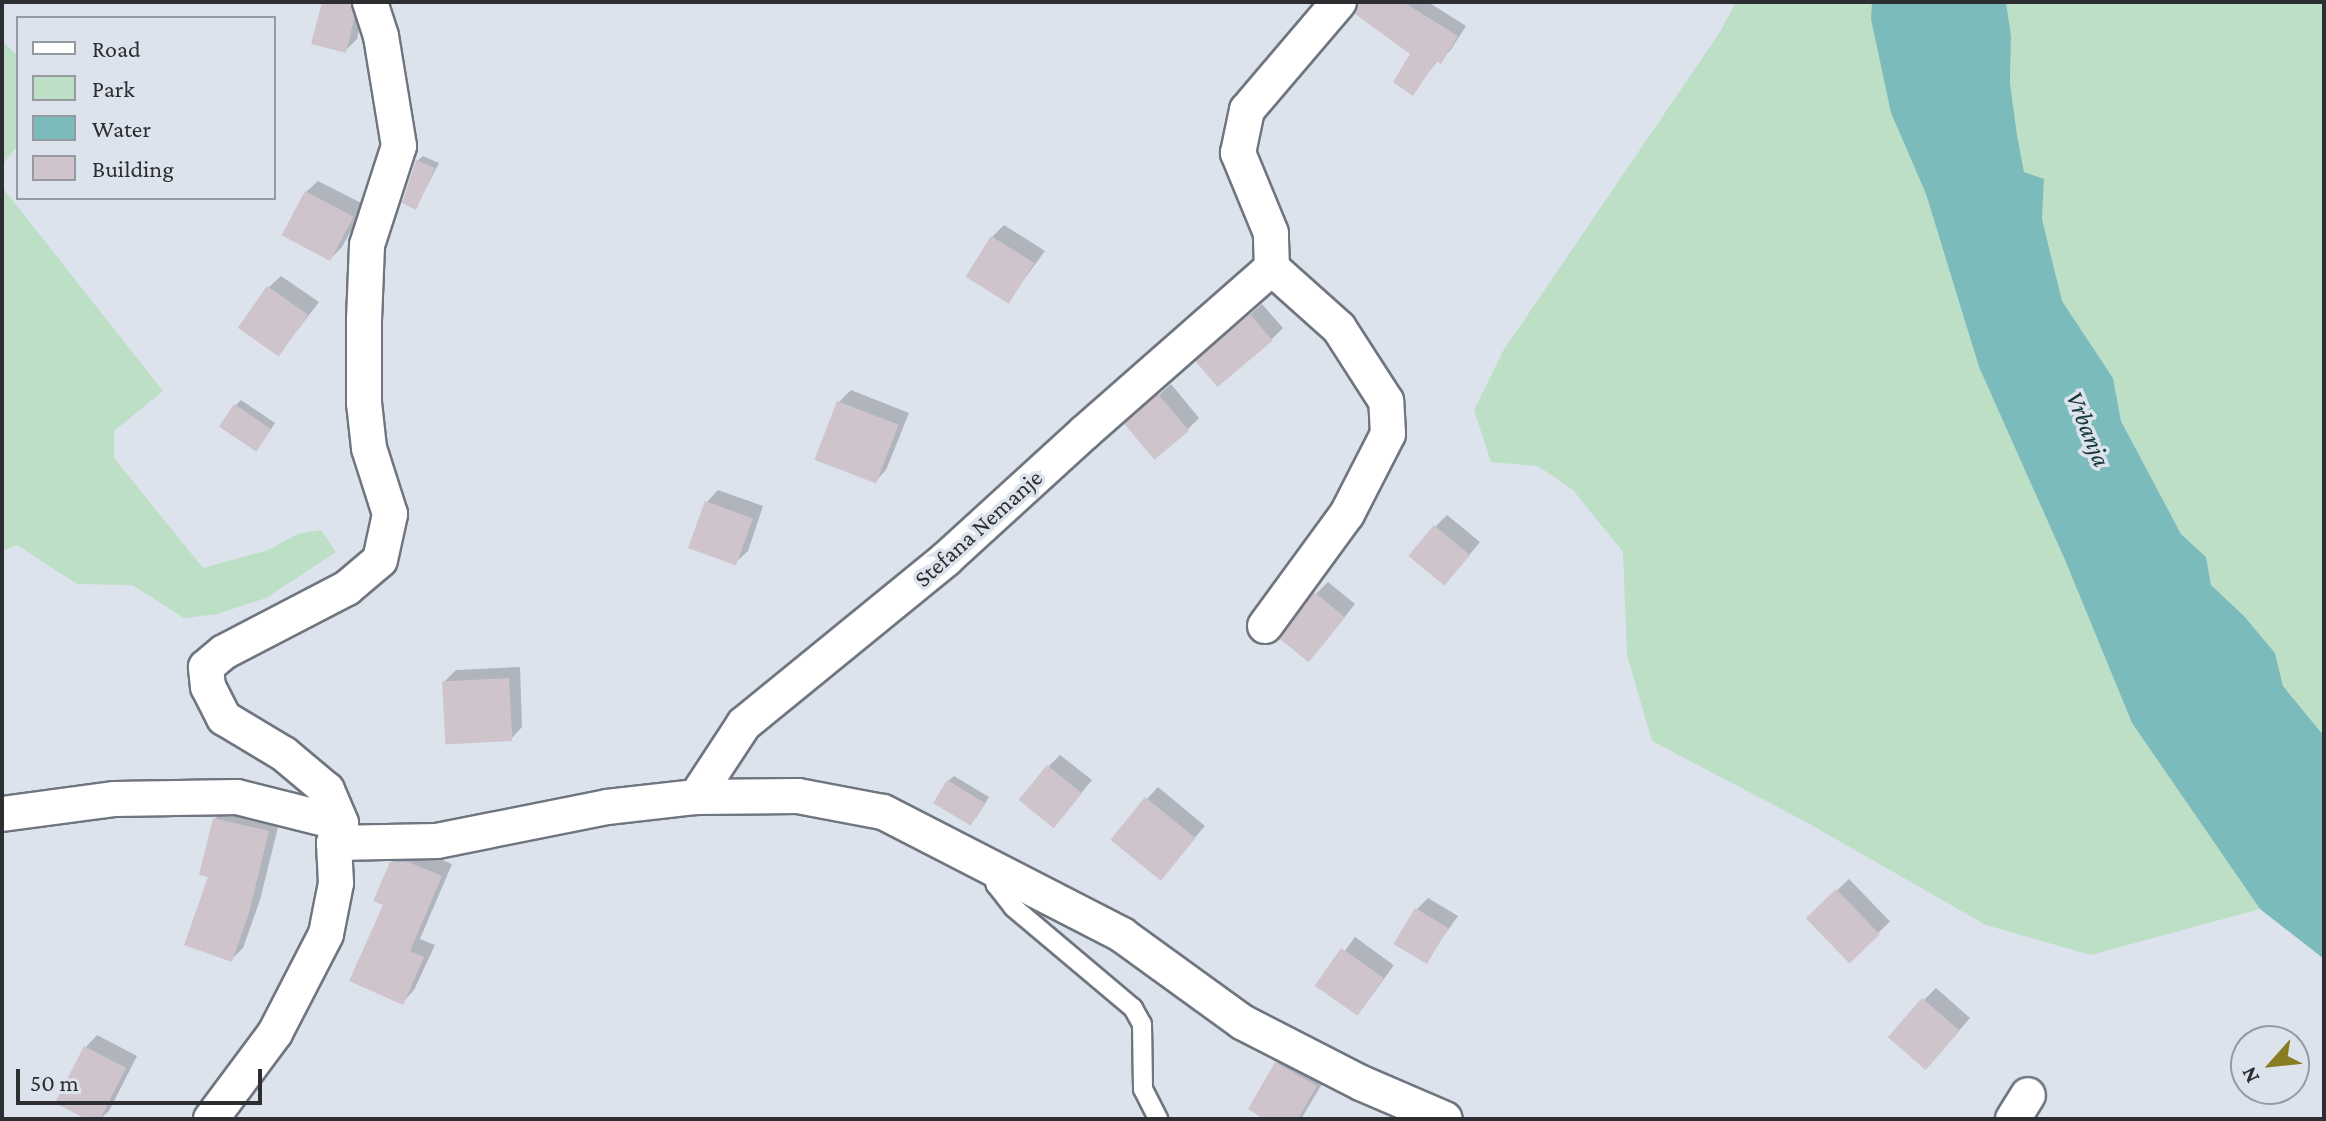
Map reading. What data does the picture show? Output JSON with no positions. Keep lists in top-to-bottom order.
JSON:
{
  "streets": {
    "street": ["Stefana Nemanje"]
  },
  "water": ["Vrbanja"],
  "legend": [
    "Road",
    "Park",
    "Water",
    "Building"
  ],
  "scale_bar": "50 m",
  "north": "bottom left"
}
